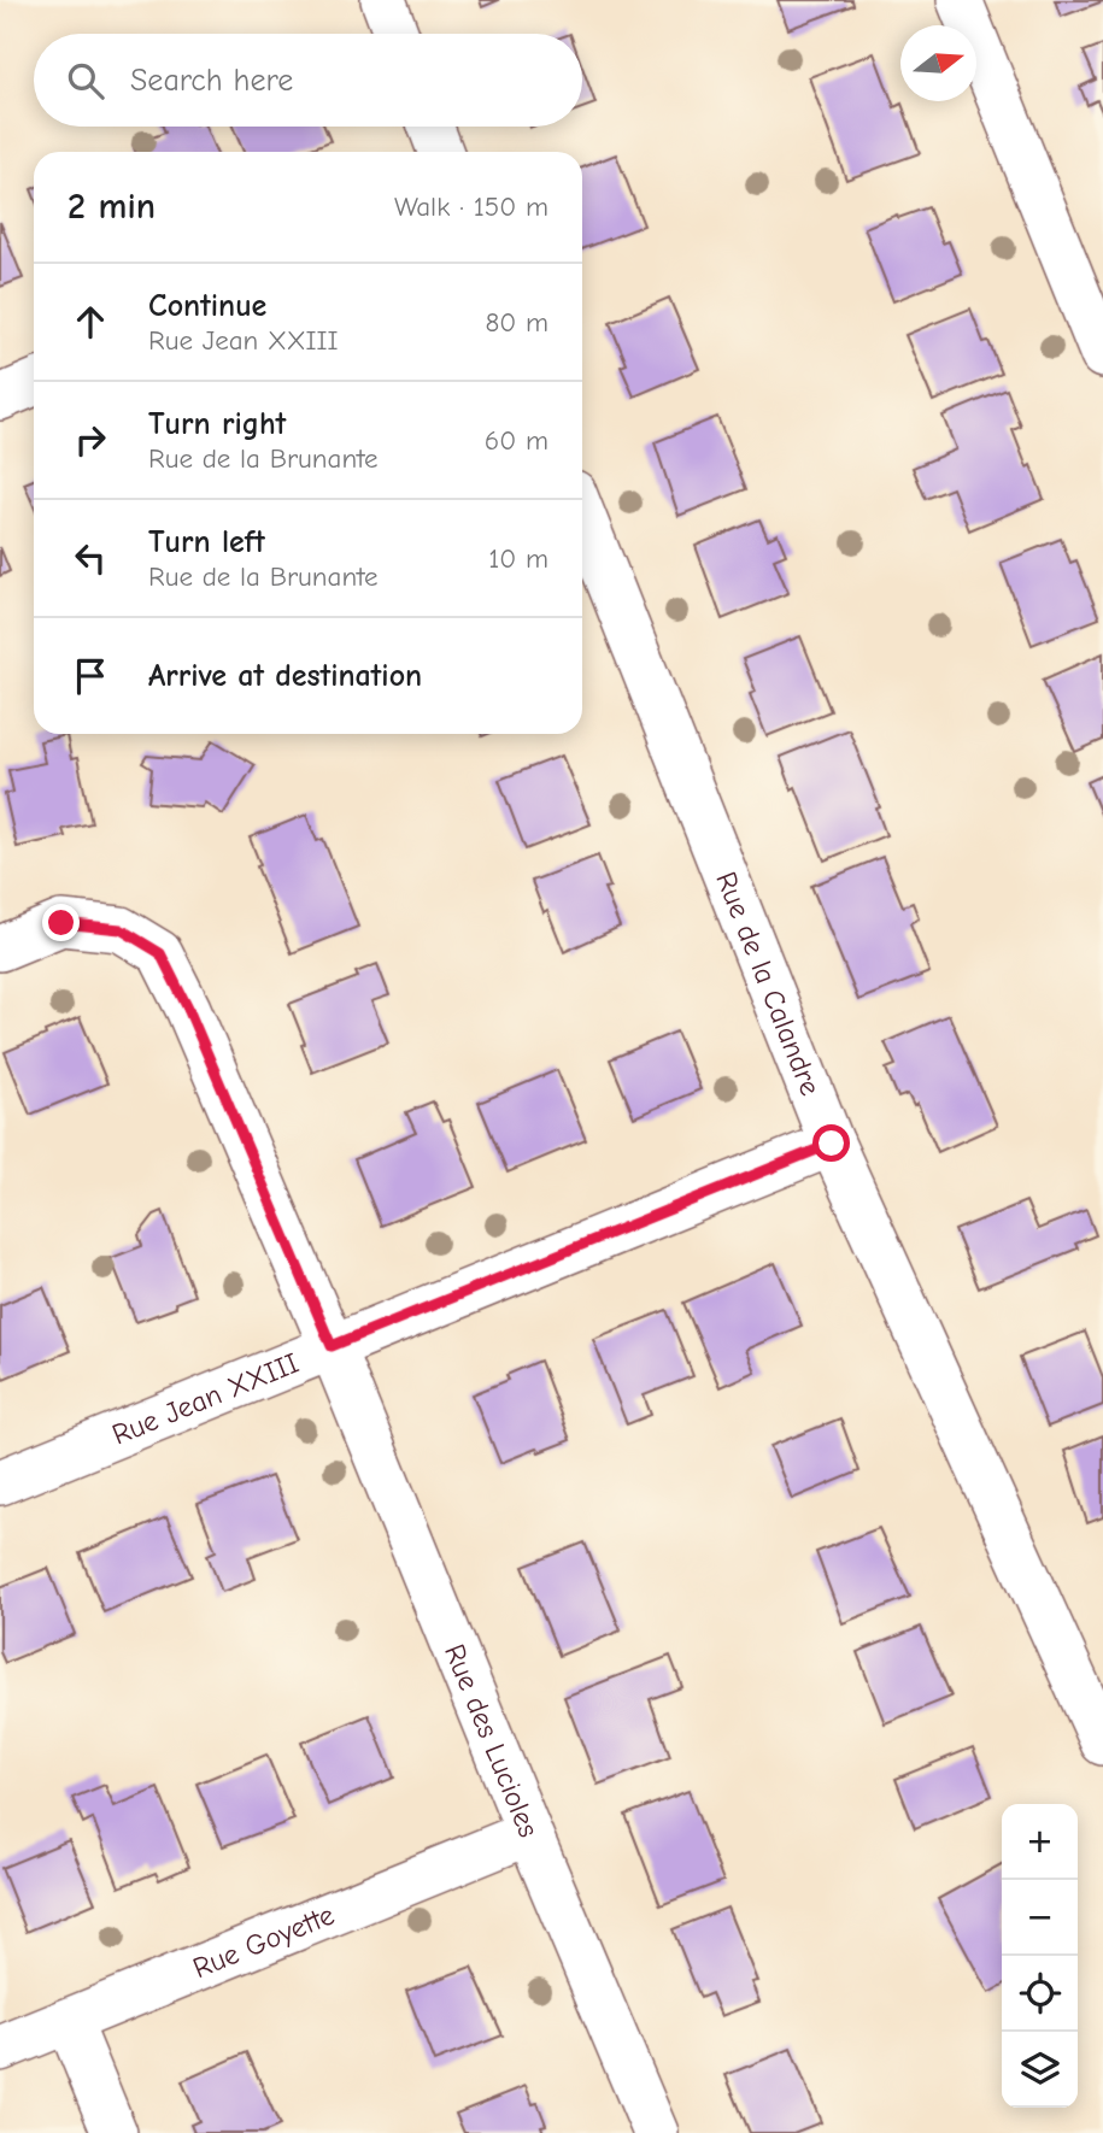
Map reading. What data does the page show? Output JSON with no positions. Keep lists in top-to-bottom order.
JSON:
{
  "streets": {
    "street": [
      "Rue de la Calandre",
      "Rue Jean XXIII",
      "Rue des Lucioles",
      "Rue Goyette"
    ]
  },
  "crossings": [
    ["Rue de la Calandre", "Rue Jean XXIII"],
    ["Rue Jean XXIII", "Rue des Lucioles"],
    ["Rue des Lucioles", "Rue Goyette"]
  ],
  "north": "right",
  "page": {
    "search": "Search here",
    "heading": ["2 min", "Walk · 150 m"],
    "list": [
      ["Continue", "Rue Jean XXIII", "80 m"],
      ["Turn right", "Rue de la Brunante", "60 m"],
      ["Turn left", "Rue de la Brunante", "10 m"],
      "Arrive at destination"
    ],
    "map_buttons": ["+", "−"]
  }
}
